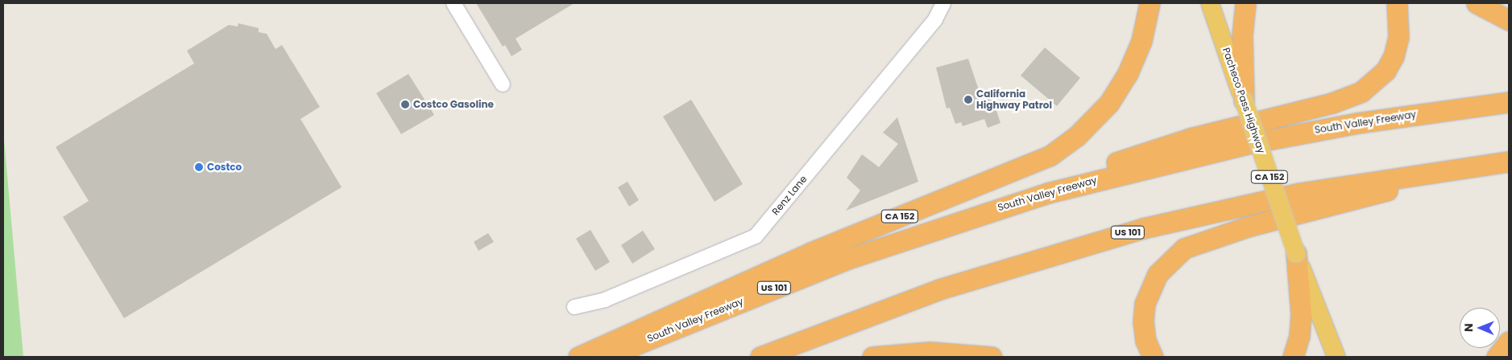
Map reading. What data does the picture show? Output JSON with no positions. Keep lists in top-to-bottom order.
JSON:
{
  "streets": {
    "highway": [
      "Pacheco Pass Highway",
      "South Valley Freeway",
      "CA 152",
      "US 101"
    ],
    "street": ["Renz Lane"]
  },
  "places": ["California Highway Patrol", "Costco Gasoline", "Costco"],
  "north": "left"
}
